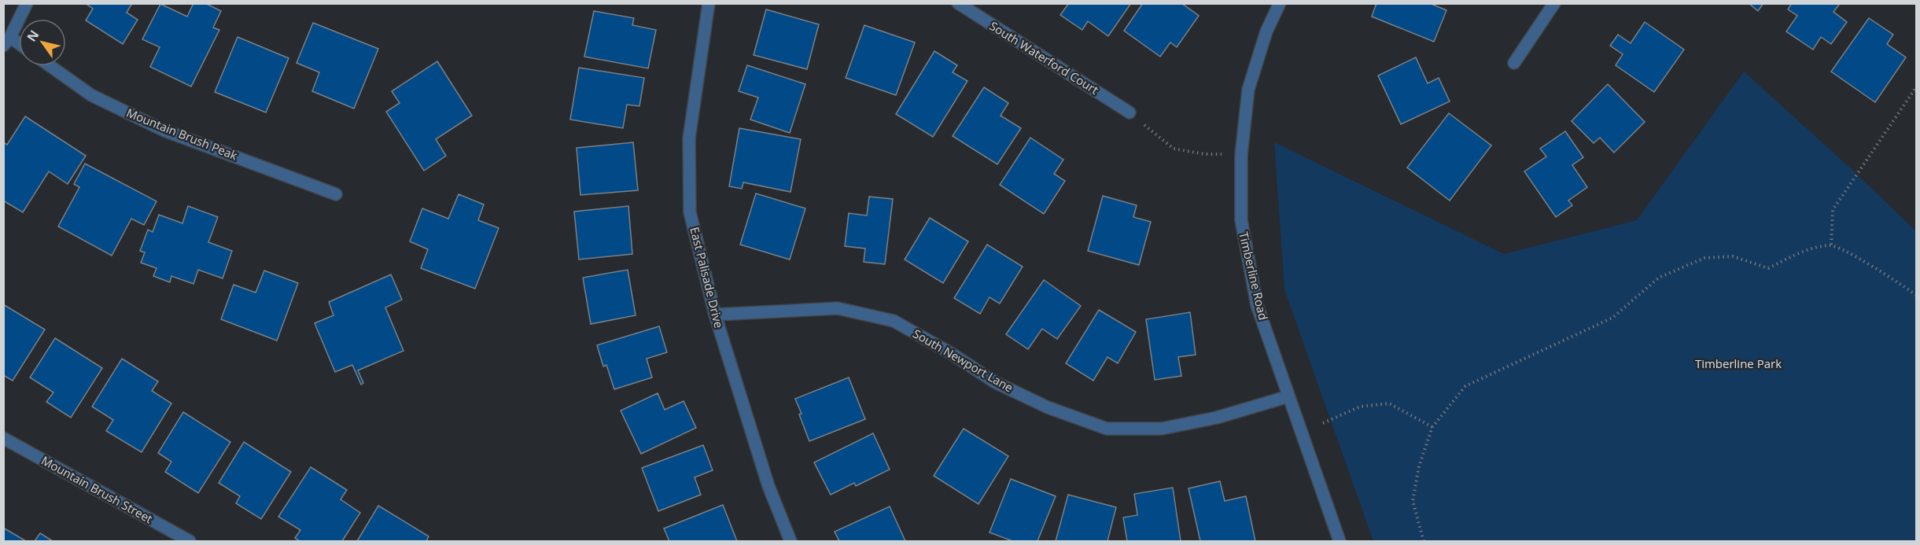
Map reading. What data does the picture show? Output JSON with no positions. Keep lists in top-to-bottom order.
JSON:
{
  "streets": {
    "street": [
      "South Waterford Court",
      "Mountain Brush Peak",
      "Timberline Road",
      "East Palisade Drive",
      "South Newport Lane",
      "Mountain Brush Street"
    ]
  },
  "crossings": [
    ["Timberline Road", "South Newport Lane"],
    ["East Palisade Drive", "South Newport Lane"]
  ],
  "parks": ["Timberline Park"],
  "north": "top left"
}
